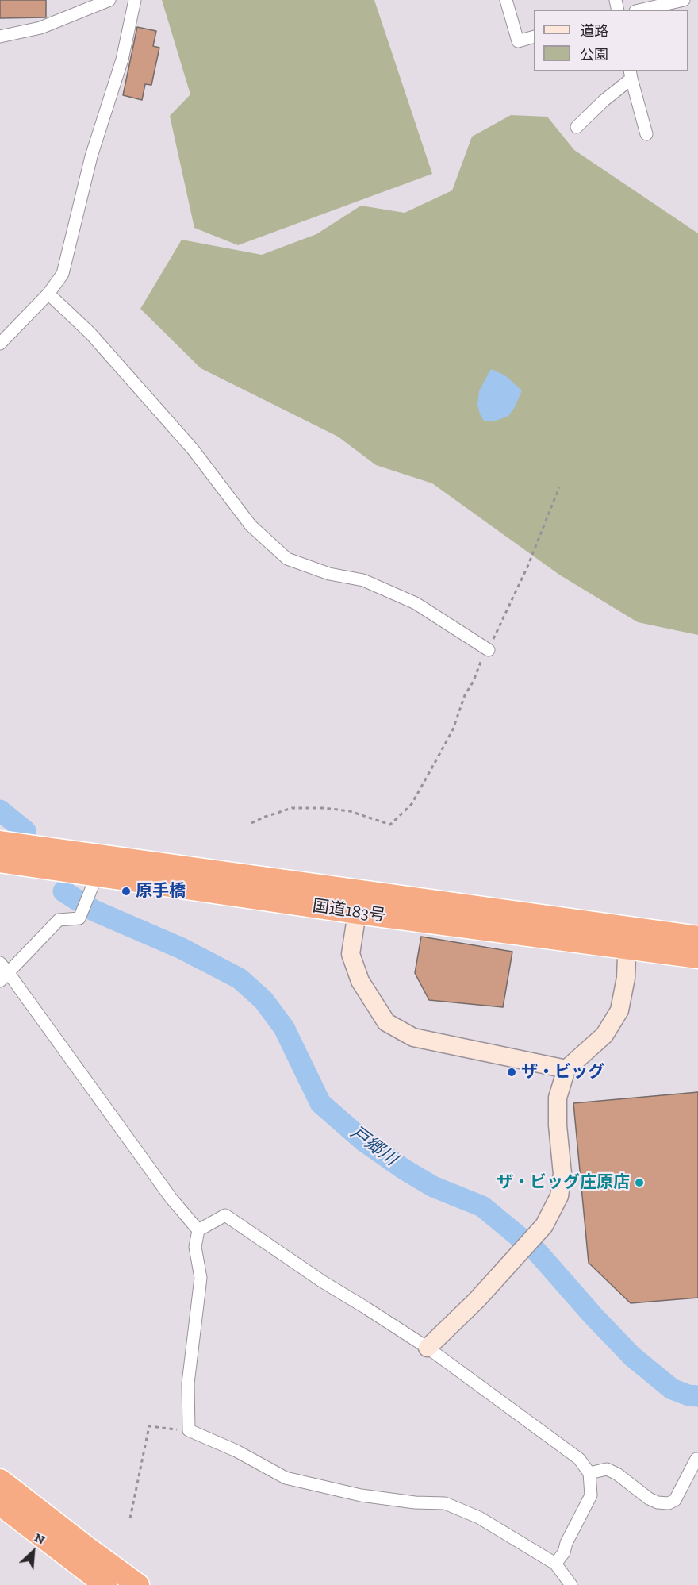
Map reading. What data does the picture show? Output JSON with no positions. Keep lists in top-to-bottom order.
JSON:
{
  "streets": {
    "highway": ["国道183号"]
  },
  "water": ["戸郷川"],
  "places": ["原手橋", "ザ・ビッグ", "ザ・ビッグ庄原店"],
  "legend": ["道路", "公園"],
  "north": "top right"
}
